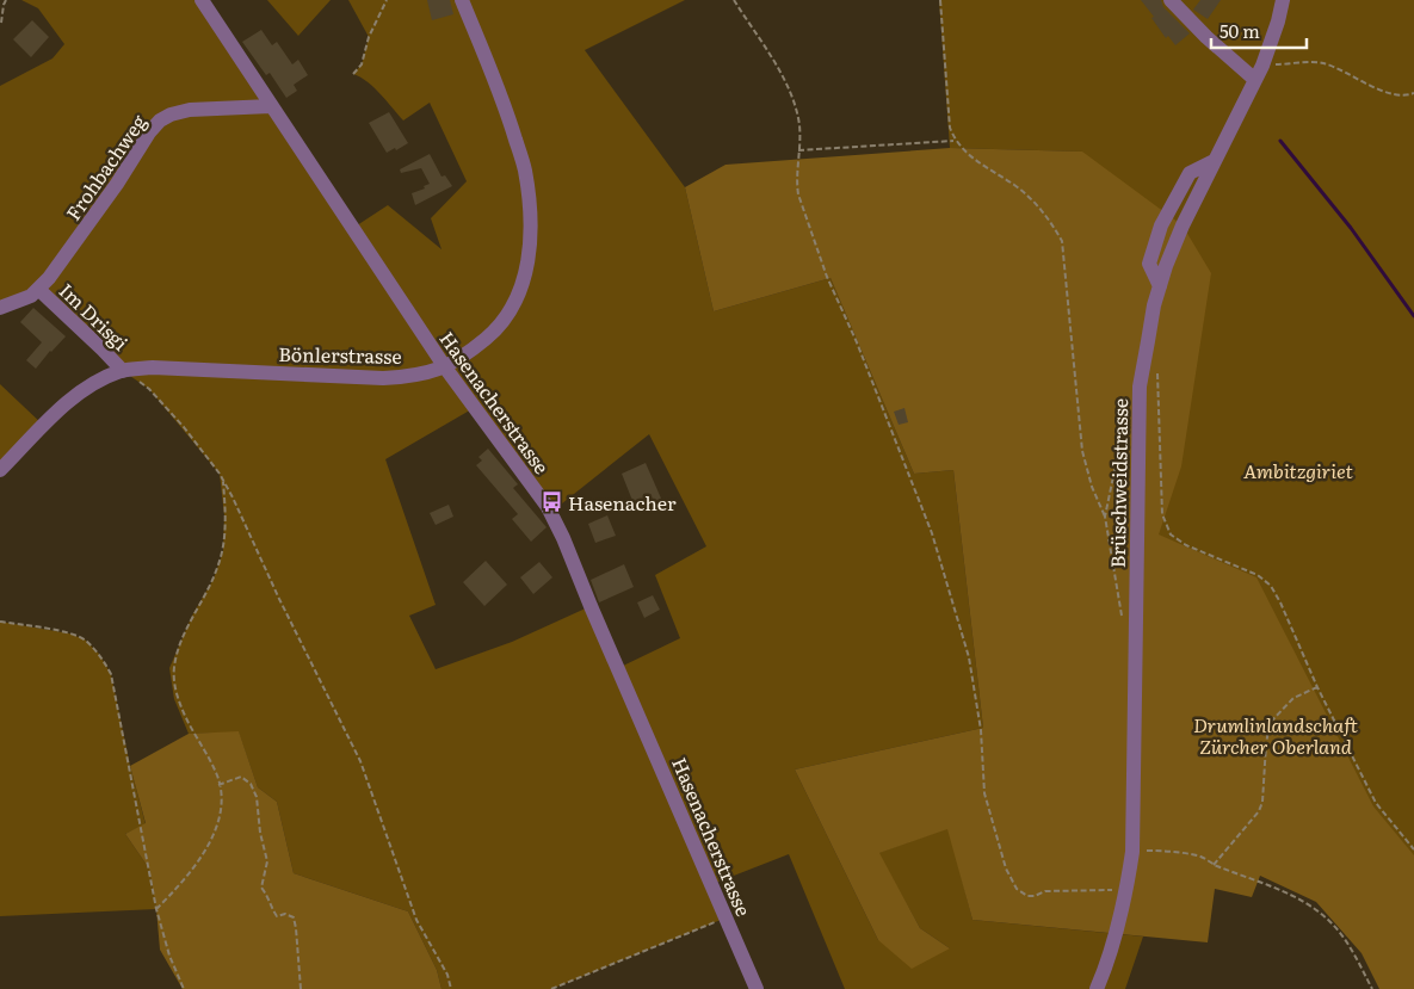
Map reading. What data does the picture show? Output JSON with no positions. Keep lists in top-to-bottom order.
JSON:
{
  "streets": {
    "street": [
      "Frohbachweg",
      "Im Drisgi",
      "Bönlerstrasse",
      "Hasenacherstrasse",
      "Brüschweidstrasse"
    ]
  },
  "crossings": [
    ["Frohbachweg", "Im Drisgi"],
    ["Frohbachweg", "Hasenacherstrasse"],
    ["Im Drisgi", "Bönlerstrasse"],
    ["Bönlerstrasse", "Hasenacherstrasse"]
  ],
  "parks": ["Ambitzgiriet", "Drumlinlandschaft Zürcher Oberland"],
  "places": {
    "bus stop": ["Hasenacher"]
  },
  "scale_bar": "50 m"
}
